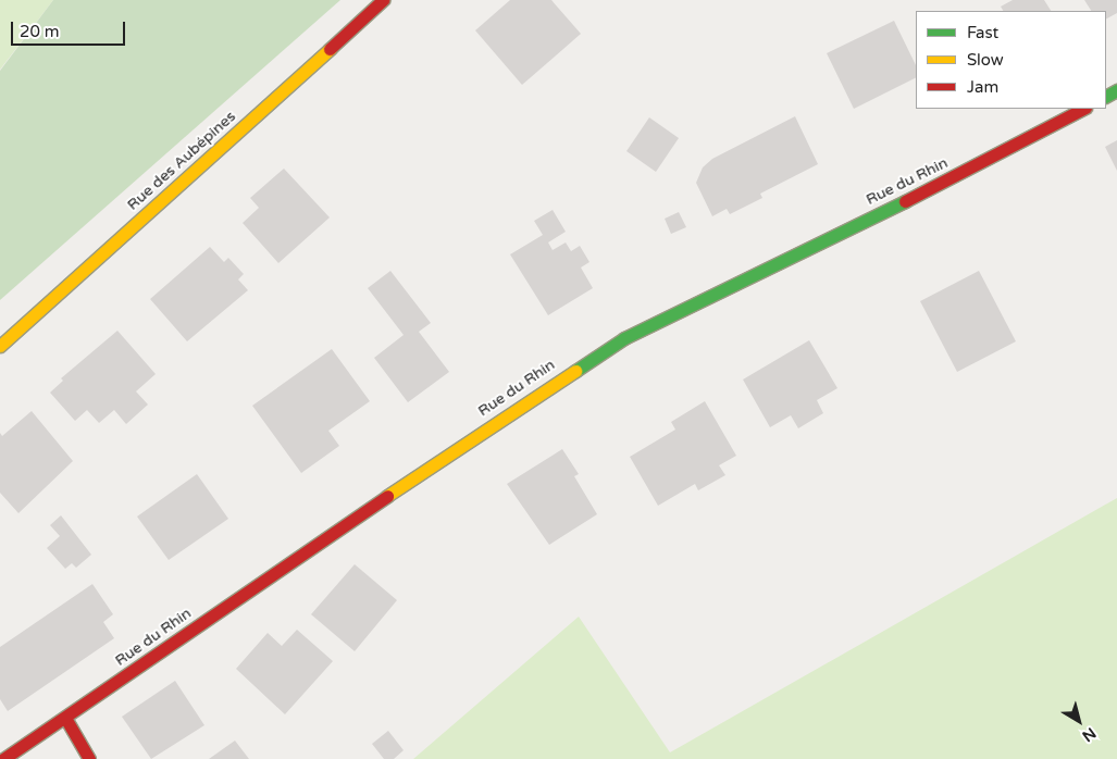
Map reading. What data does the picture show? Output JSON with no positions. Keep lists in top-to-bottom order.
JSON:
{
  "streets": {
    "street": ["Rue des Aubépines", "Rue du Rhin"]
  },
  "legend": ["Fast", "Slow", "Jam"],
  "scale_bar": "20 m",
  "north": "bottom right"
}
